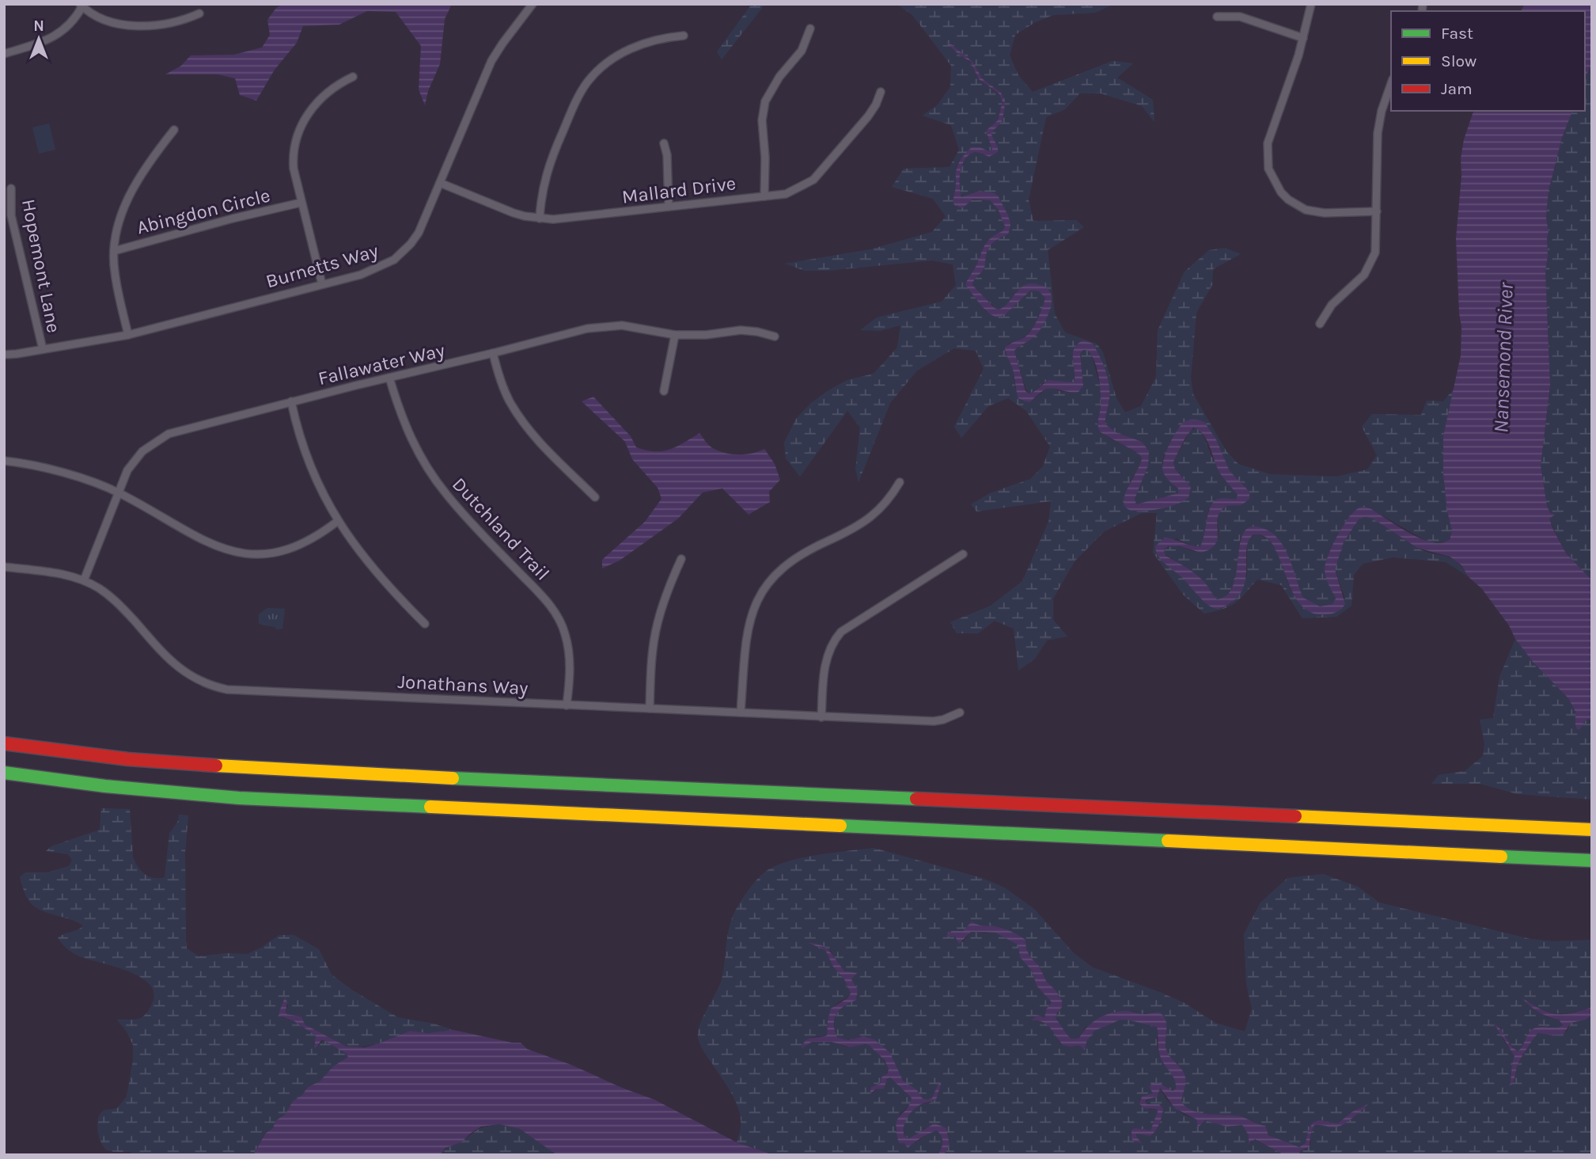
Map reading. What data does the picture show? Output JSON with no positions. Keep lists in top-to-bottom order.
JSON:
{
  "streets": {
    "street": [
      "Mallard Drive",
      "Abingdon Circle",
      "Hopemont Lane",
      "Burnetts Way",
      "Fallawater Way",
      "Dutchland Trail",
      "Jonathans Way"
    ]
  },
  "crossings": [
    ["Mallard Drive", "Burnetts Way"],
    ["Hopemont Lane", "Burnetts Way"],
    ["Fallawater Way", "Dutchland Trail"],
    ["Fallawater Way", "Jonathans Way"],
    ["Dutchland Trail", "Jonathans Way"]
  ],
  "water": ["Nansemond River"],
  "legend": ["Fast", "Slow", "Jam"],
  "north": "top"
}
